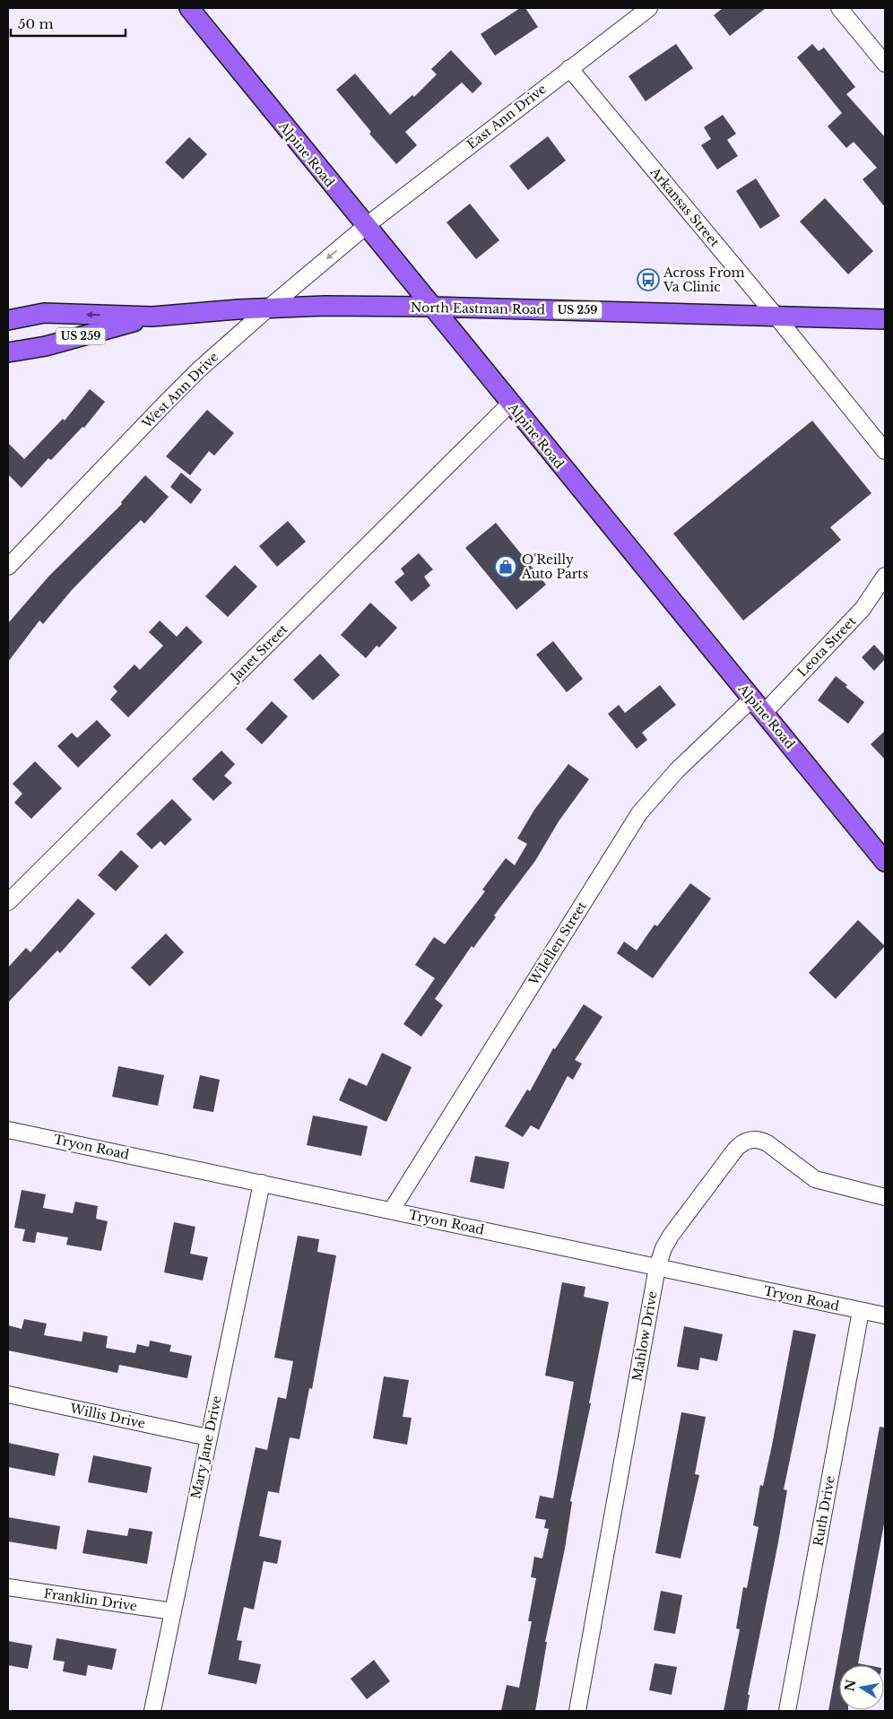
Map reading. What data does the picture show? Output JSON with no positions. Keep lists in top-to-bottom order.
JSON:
{
  "streets": {
    "main road": ["Alpine Road", "North Eastman Road", "US 259"],
    "street": [
      "East Ann Drive",
      "Arkansas Street",
      "West Ann Drive",
      "Leota Street",
      "Janet Street",
      "Wilellen Street",
      "Tryon Road",
      "Mahlow Drive",
      "Willis Drive",
      "Mary Jane Drive",
      "Ruth Drive",
      "Franklin Drive"
    ]
  },
  "crossings": [
    ["East Ann Drive", "Alpine Road"],
    ["East Ann Drive", "Arkansas Street"],
    ["East Ann Drive", "West Ann Drive"],
    ["Alpine Road", "North Eastman Road"],
    ["Alpine Road", "West Ann Drive"],
    ["Alpine Road", "Leota Street"],
    ["Alpine Road", "Janet Street"],
    ["Alpine Road", "Wilellen Street"],
    ["Arkansas Street", "North Eastman Road"],
    ["North Eastman Road", "West Ann Drive"],
    ["Leota Street", "Wilellen Street"],
    ["Wilellen Street", "Tryon Road"],
    ["Tryon Road", "Mahlow Drive"],
    ["Tryon Road", "Mary Jane Drive"],
    ["Tryon Road", "Ruth Drive"],
    ["Willis Drive", "Mary Jane Drive"],
    ["Mary Jane Drive", "Franklin Drive"]
  ],
  "places": {
    "bus stop": ["Across From Va Clinic"],
    "shop": ["O'Reilly Auto Parts"]
  },
  "scale_bar": "50 m",
  "north": "left"
}
